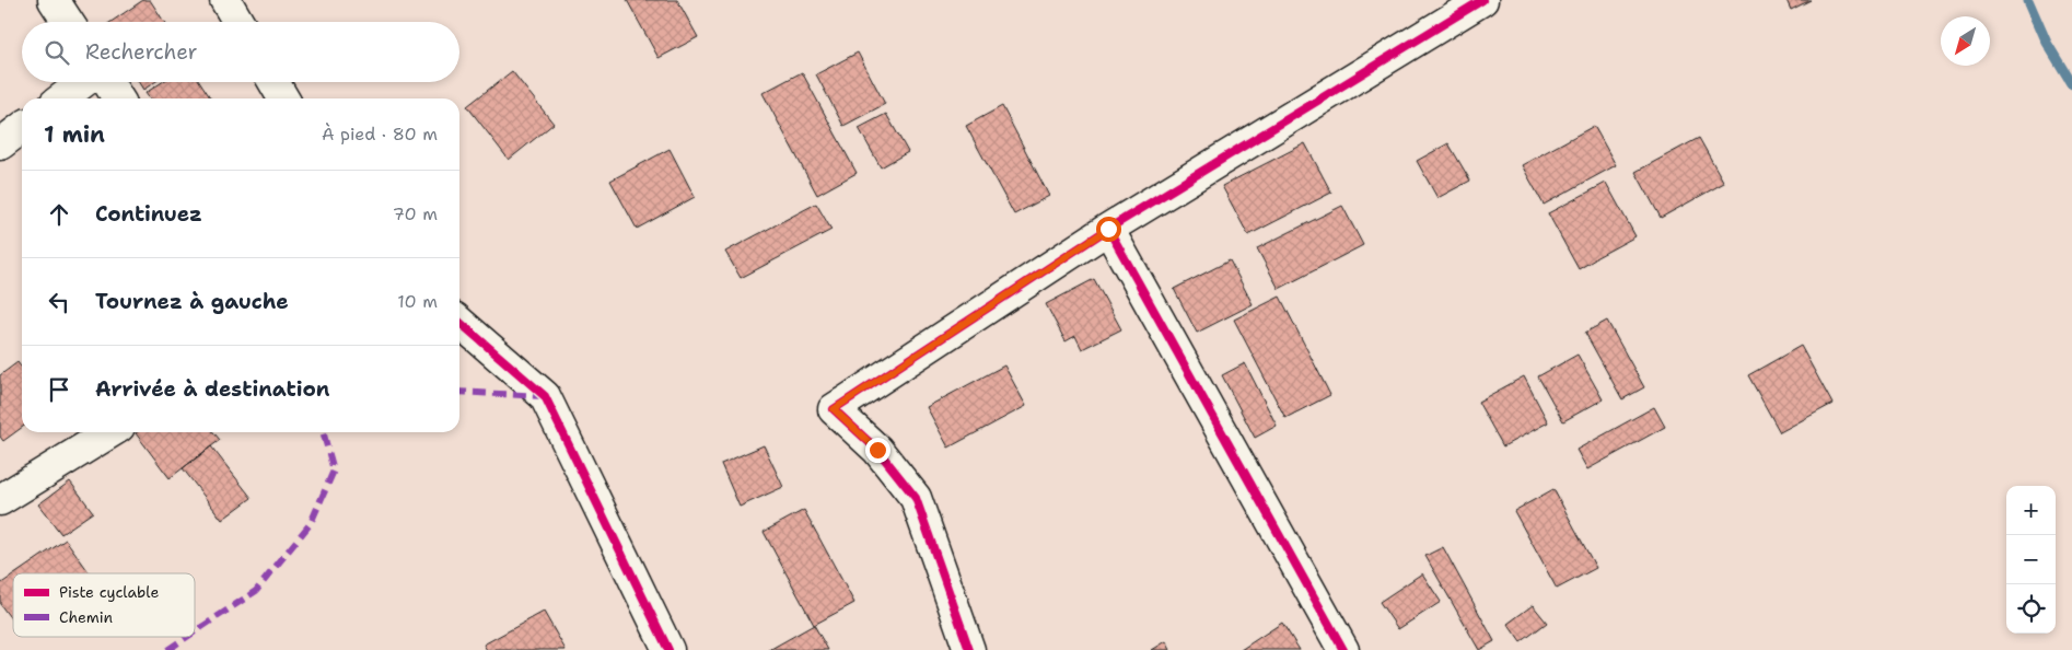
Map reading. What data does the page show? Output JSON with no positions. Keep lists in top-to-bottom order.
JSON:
{
  "legend": ["Piste cyclable", "Chemin"],
  "north": "bottom left",
  "page": {
    "search": "Rechercher",
    "heading": ["1 min", "À pied · 80 m"],
    "list": [
      ["Continuez", "70 m"],
      ["Tournez à gauche", "10 m"],
      "Arrivée à destination"
    ],
    "map_buttons": ["+", "−"]
  }
}
